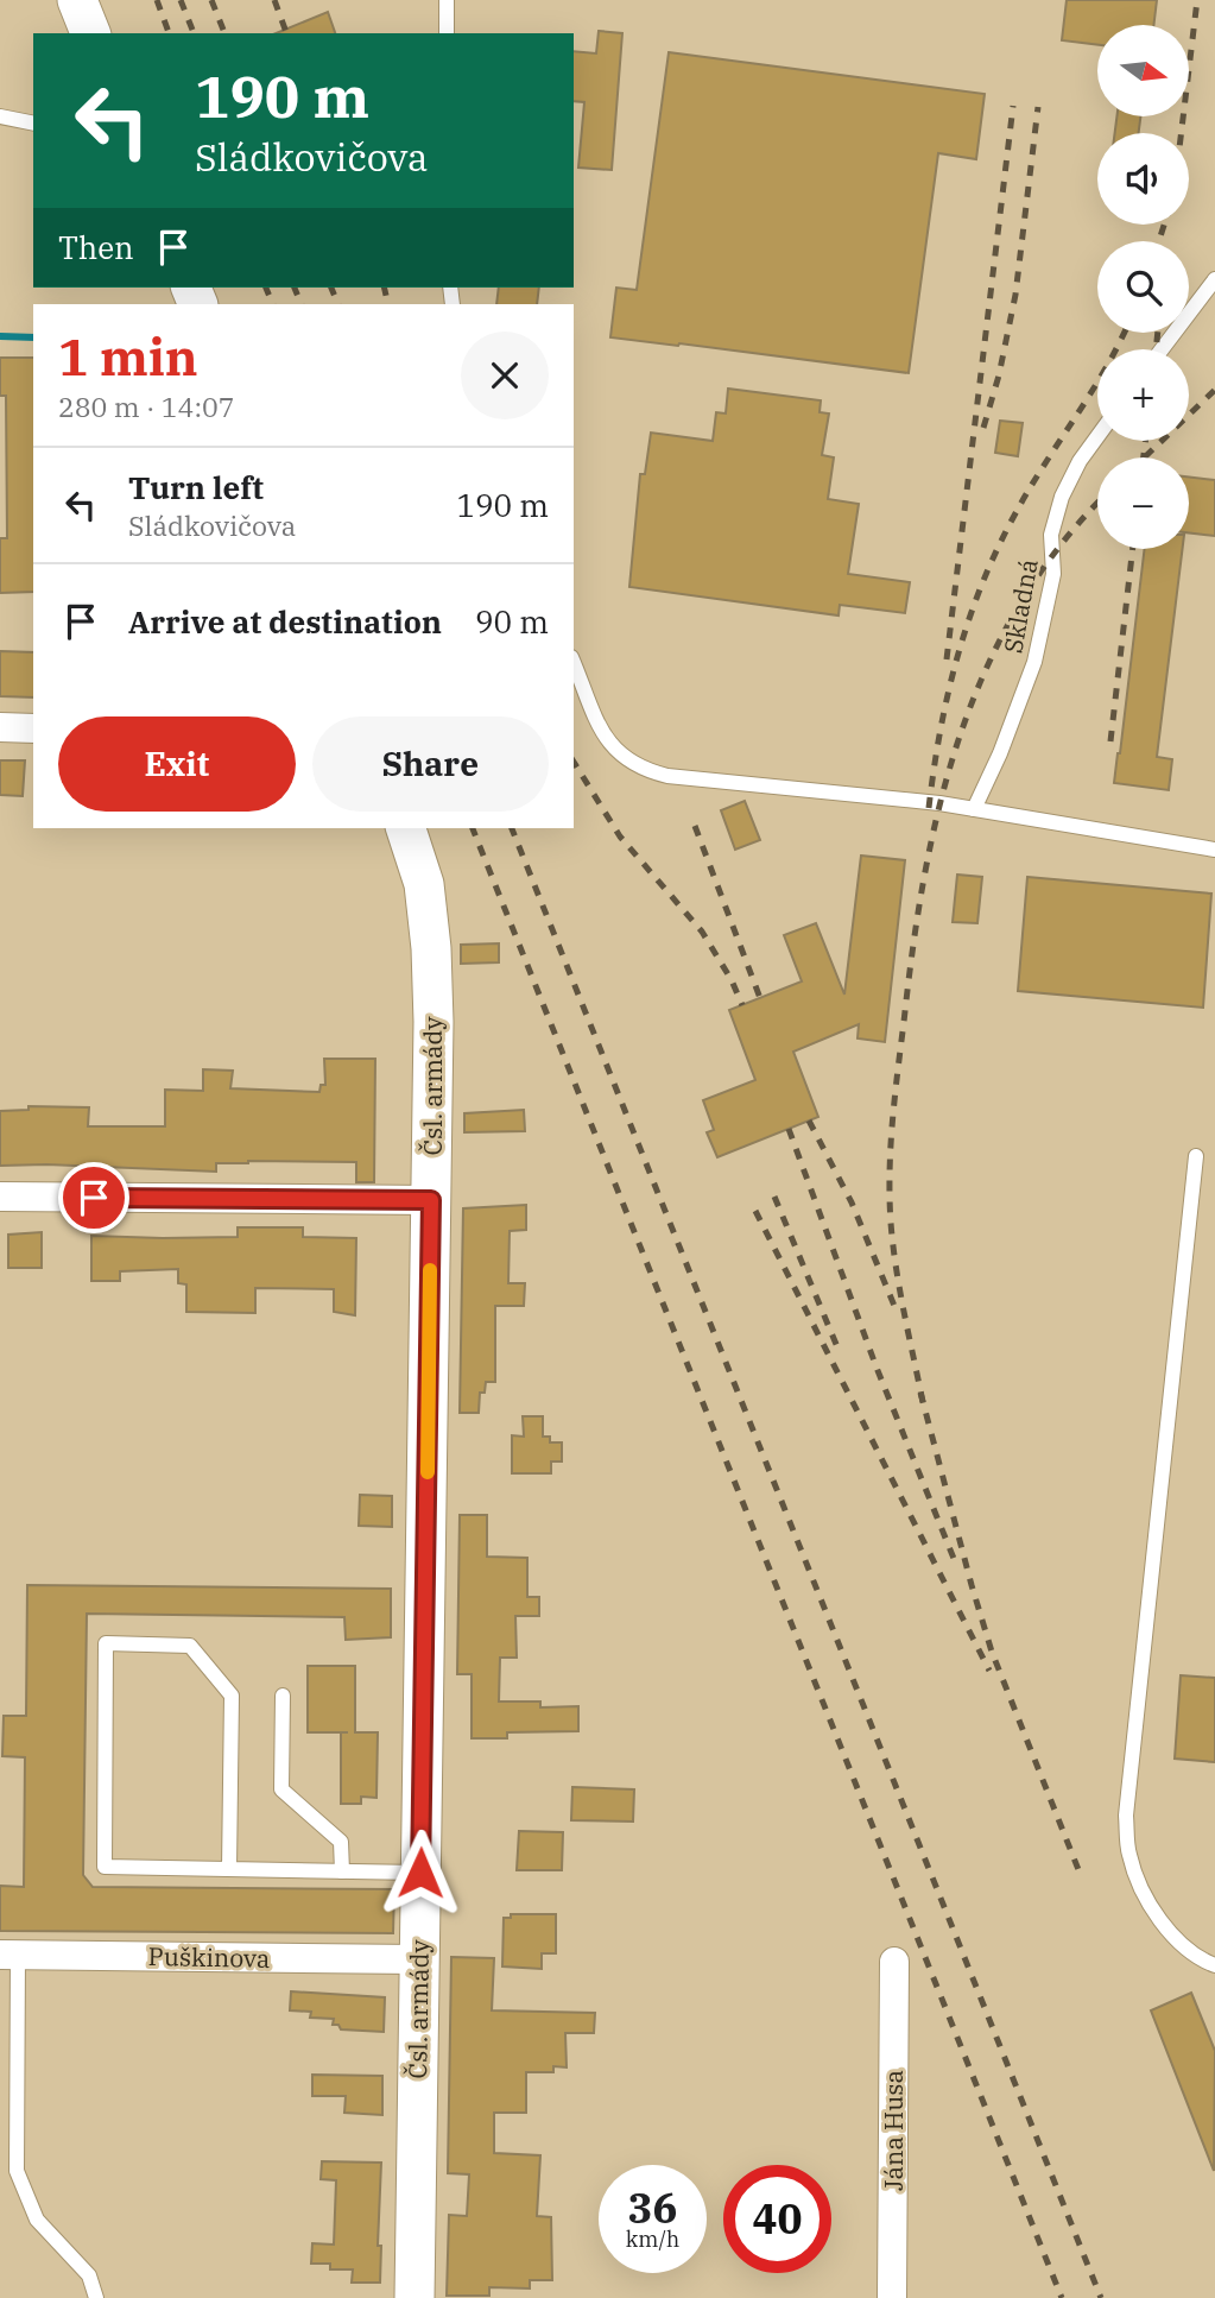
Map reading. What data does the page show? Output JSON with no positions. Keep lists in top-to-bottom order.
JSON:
{
  "streets": {
    "street": ["Čsl. armády", "Puškinova", "Jána Husa"],
    "lane": ["Skladná"]
  },
  "crossings": [
    ["Čsl. armády", "Puškinova"]
  ],
  "north": "right",
  "page": {
    "map_buttons": ["+", "−"],
    "turn": ["190 m", "Sládkovičova"],
    "then": "Then",
    "heading": ["1 min", "280 m · 14:07"],
    "list": [
      {
        "name": "Turn left",
        "note": "Sládkovičova",
        "value": "190 m"
      },
      {
        "name": "Arrive at destination",
        "value": "90 m"
      }
    ],
    "buttons": ["Exit", "Share"],
    "speed": "36 km/h",
    "limit": "40"
  }
}
